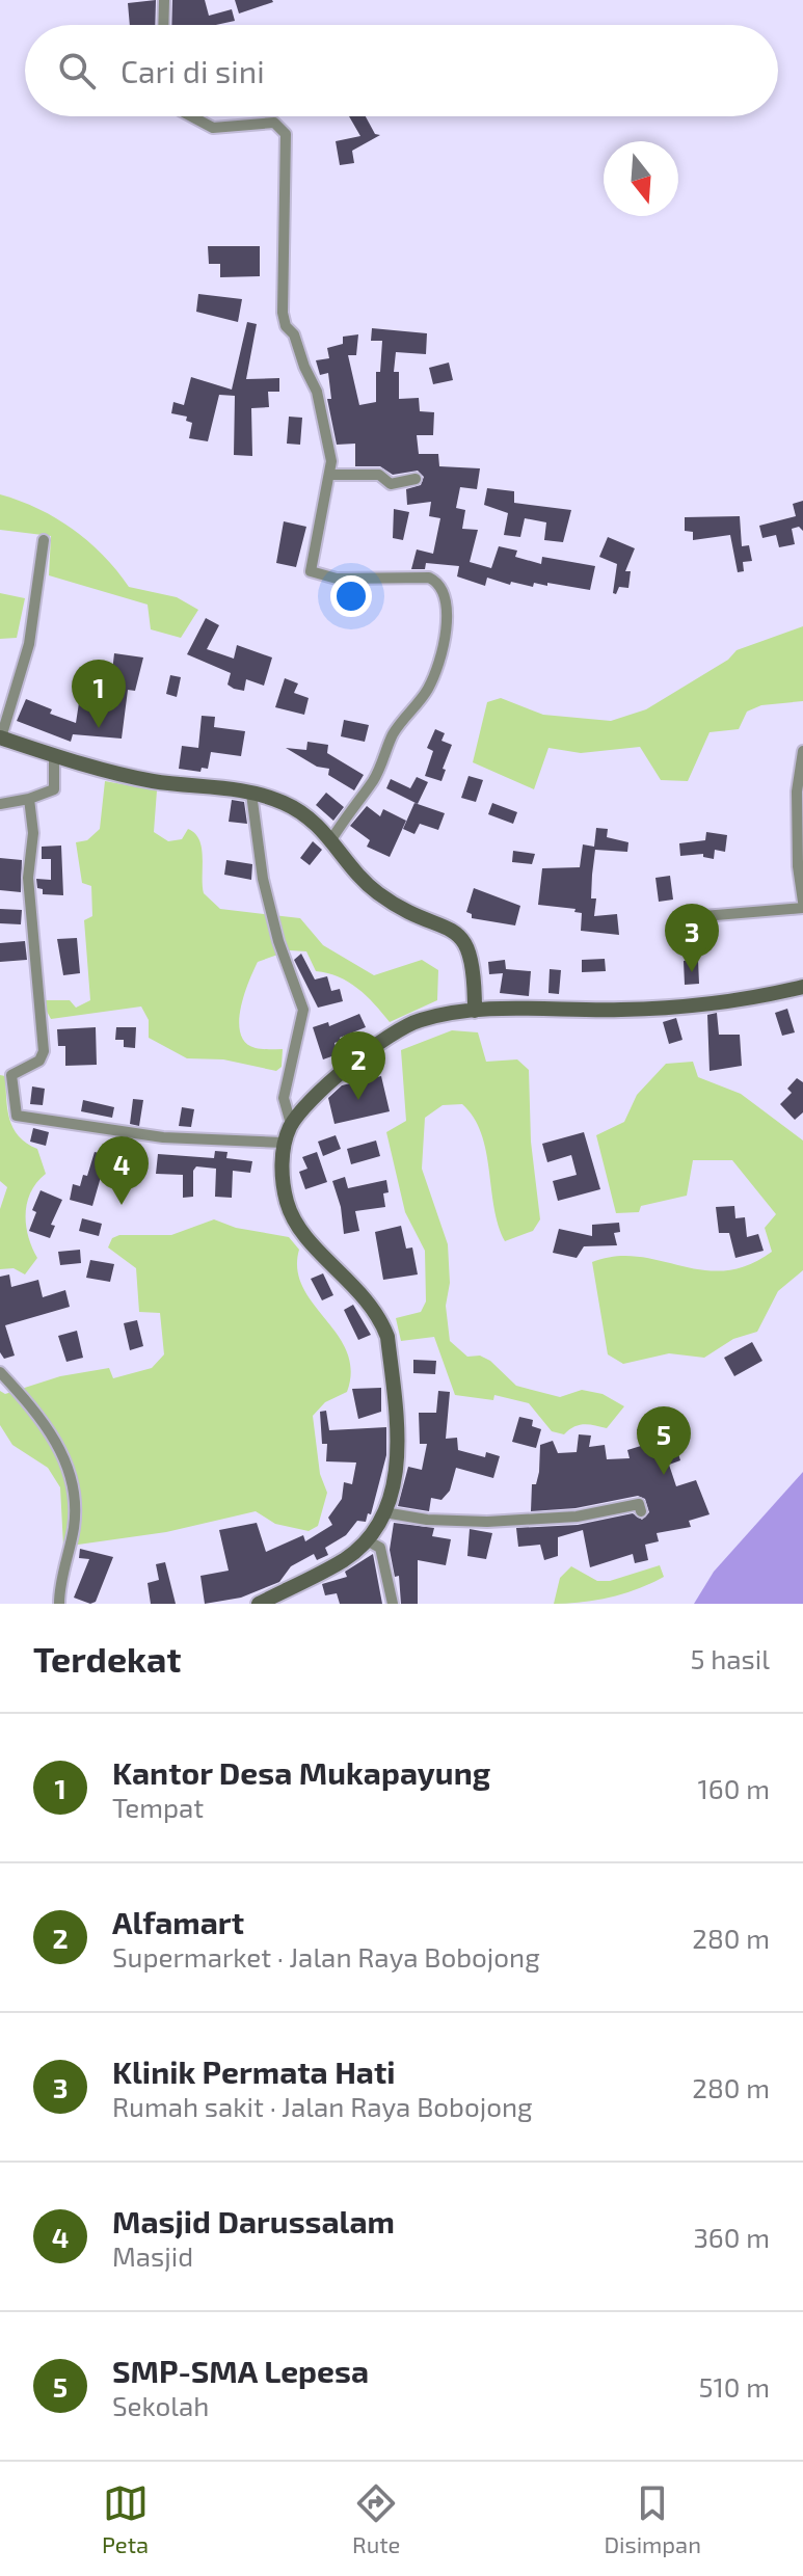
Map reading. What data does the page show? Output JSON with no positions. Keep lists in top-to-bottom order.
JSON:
{
  "north": "bottom",
  "page": {
    "search": "Cari di sini",
    "pins": [
      "1",
      "3",
      "2",
      "4",
      "5"
    ],
    "heading": ["Terdekat", "5 hasil"],
    "list": [
      {
        "mark": "1",
        "name": "Kantor Desa Mukapayung",
        "note": "Tempat",
        "value": "160 m"
      },
      {
        "mark": "2",
        "name": "Alfamart",
        "note": "Supermarket · Jalan Raya Bobojong",
        "value": "280 m"
      },
      {
        "mark": "3",
        "name": "Klinik Permata Hati",
        "note": "Rumah sakit · Jalan Raya Bobojong",
        "value": "280 m"
      },
      {
        "mark": "4",
        "name": "Masjid Darussalam",
        "note": "Masjid",
        "value": "360 m"
      },
      {
        "mark": "5",
        "name": "SMP-SMA Lepesa",
        "note": "Sekolah",
        "value": "510 m"
      }
    ],
    "nav": ["Peta", "Rute", "Disimpan"]
  }
}
